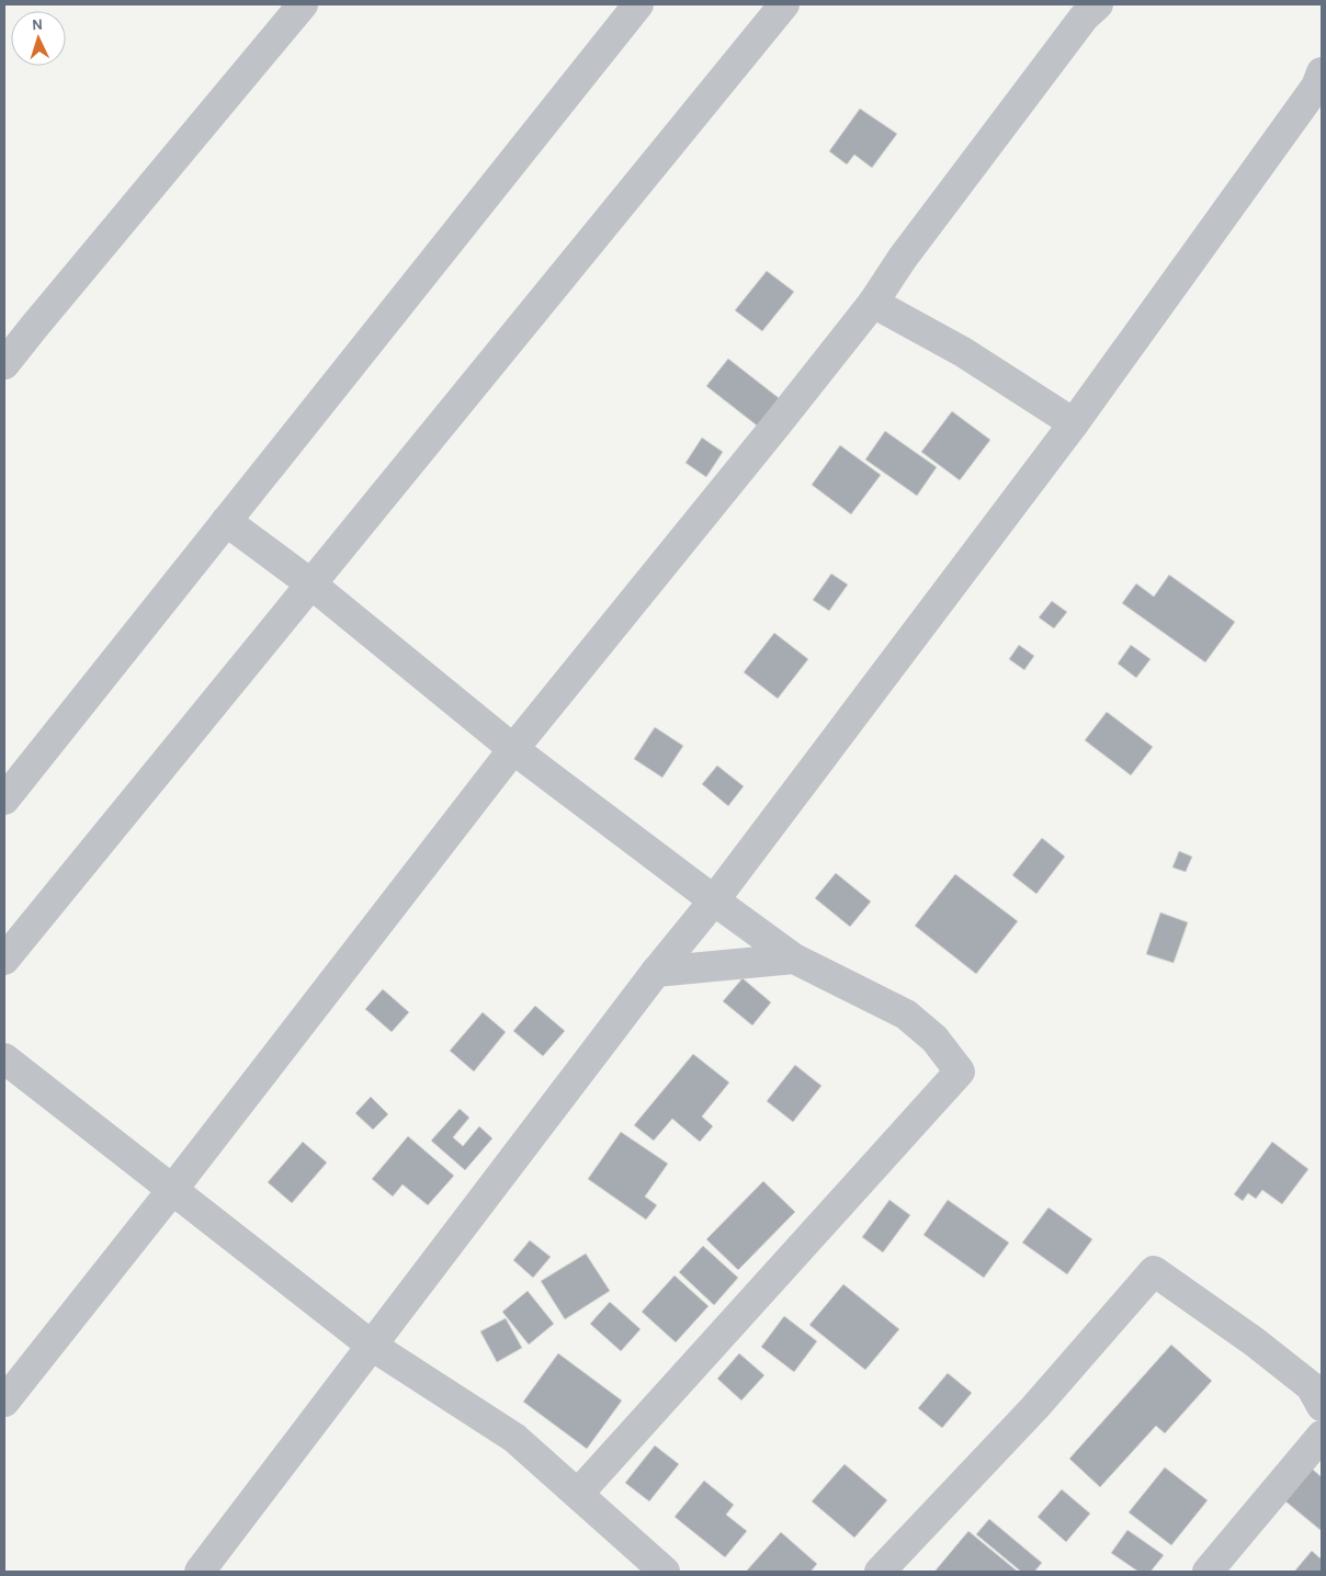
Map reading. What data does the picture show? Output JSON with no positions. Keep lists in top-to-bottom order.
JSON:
{
  "north": "top"
}
